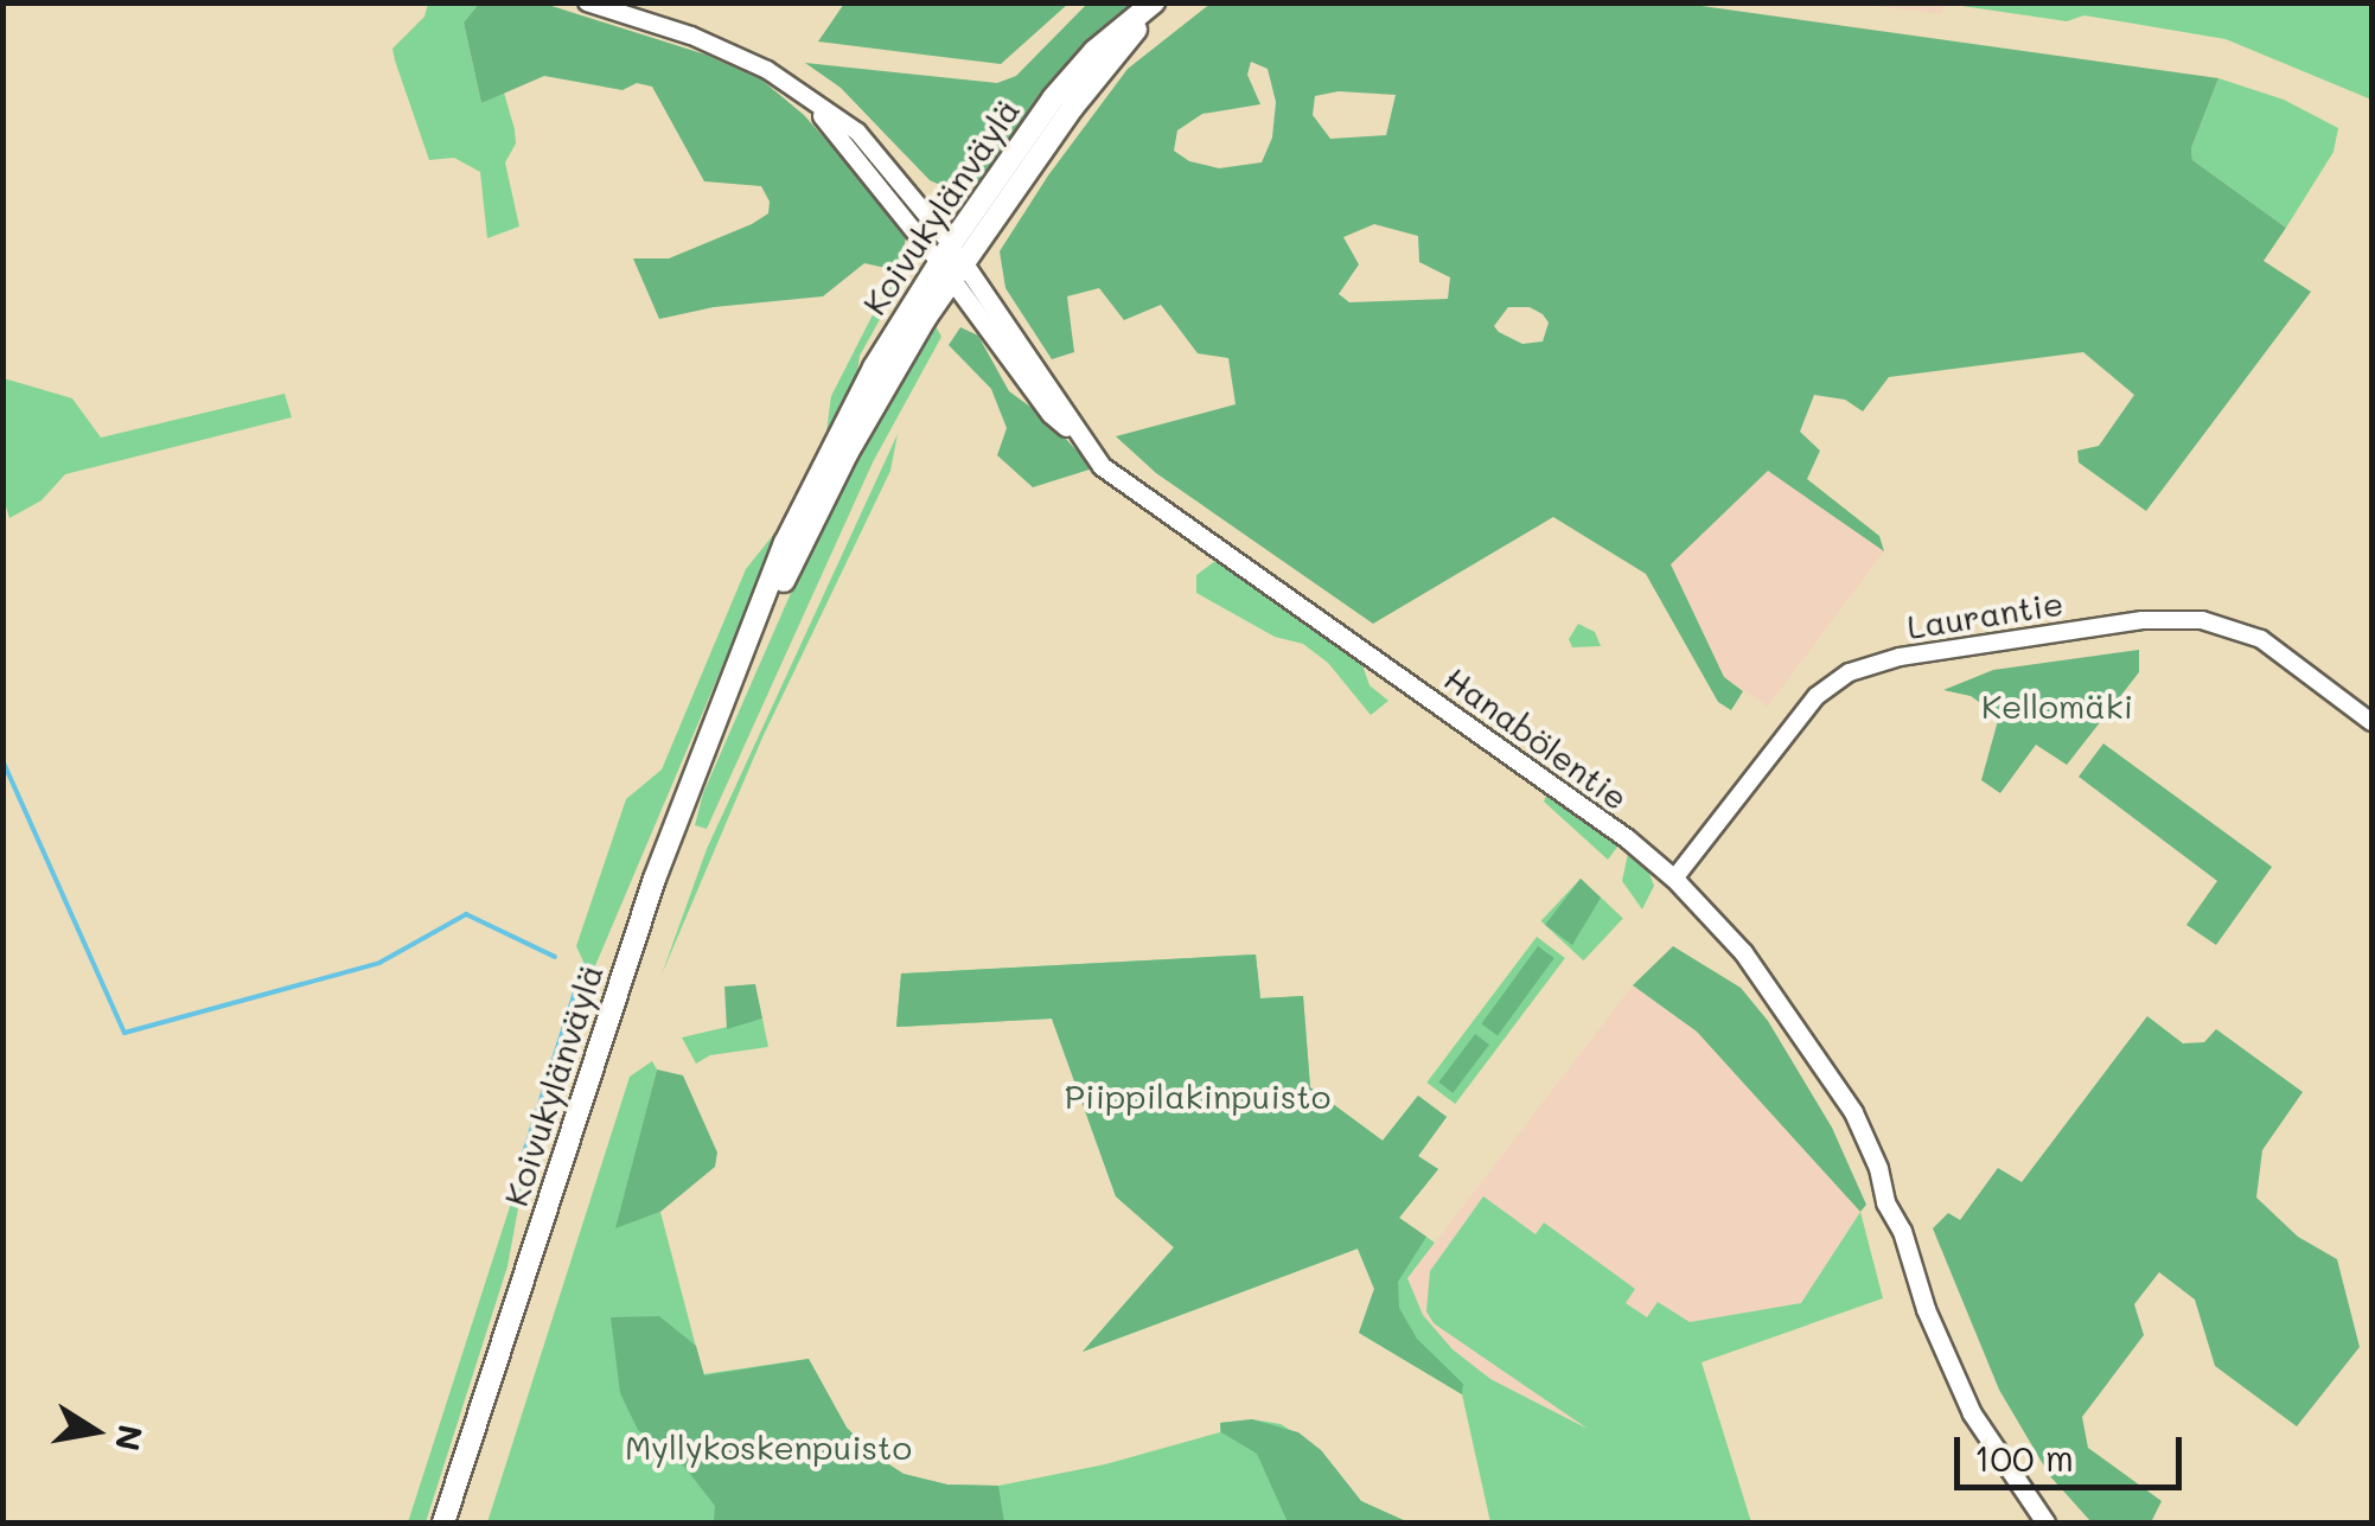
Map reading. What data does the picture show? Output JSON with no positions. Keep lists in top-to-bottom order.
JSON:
{
  "streets": {
    "main road": ["Koivukylänväylä", "Hanabölentie"],
    "street": ["Laurantie"]
  },
  "crossings": [
    ["Koivukylänväylä", "Hanabölentie"],
    ["Laurantie", "Hanabölentie"]
  ],
  "parks": ["Kellomäki", "Piippilakinpuisto", "Myllykoskenpuisto"],
  "scale_bar": "100 m",
  "north": "right"
}
